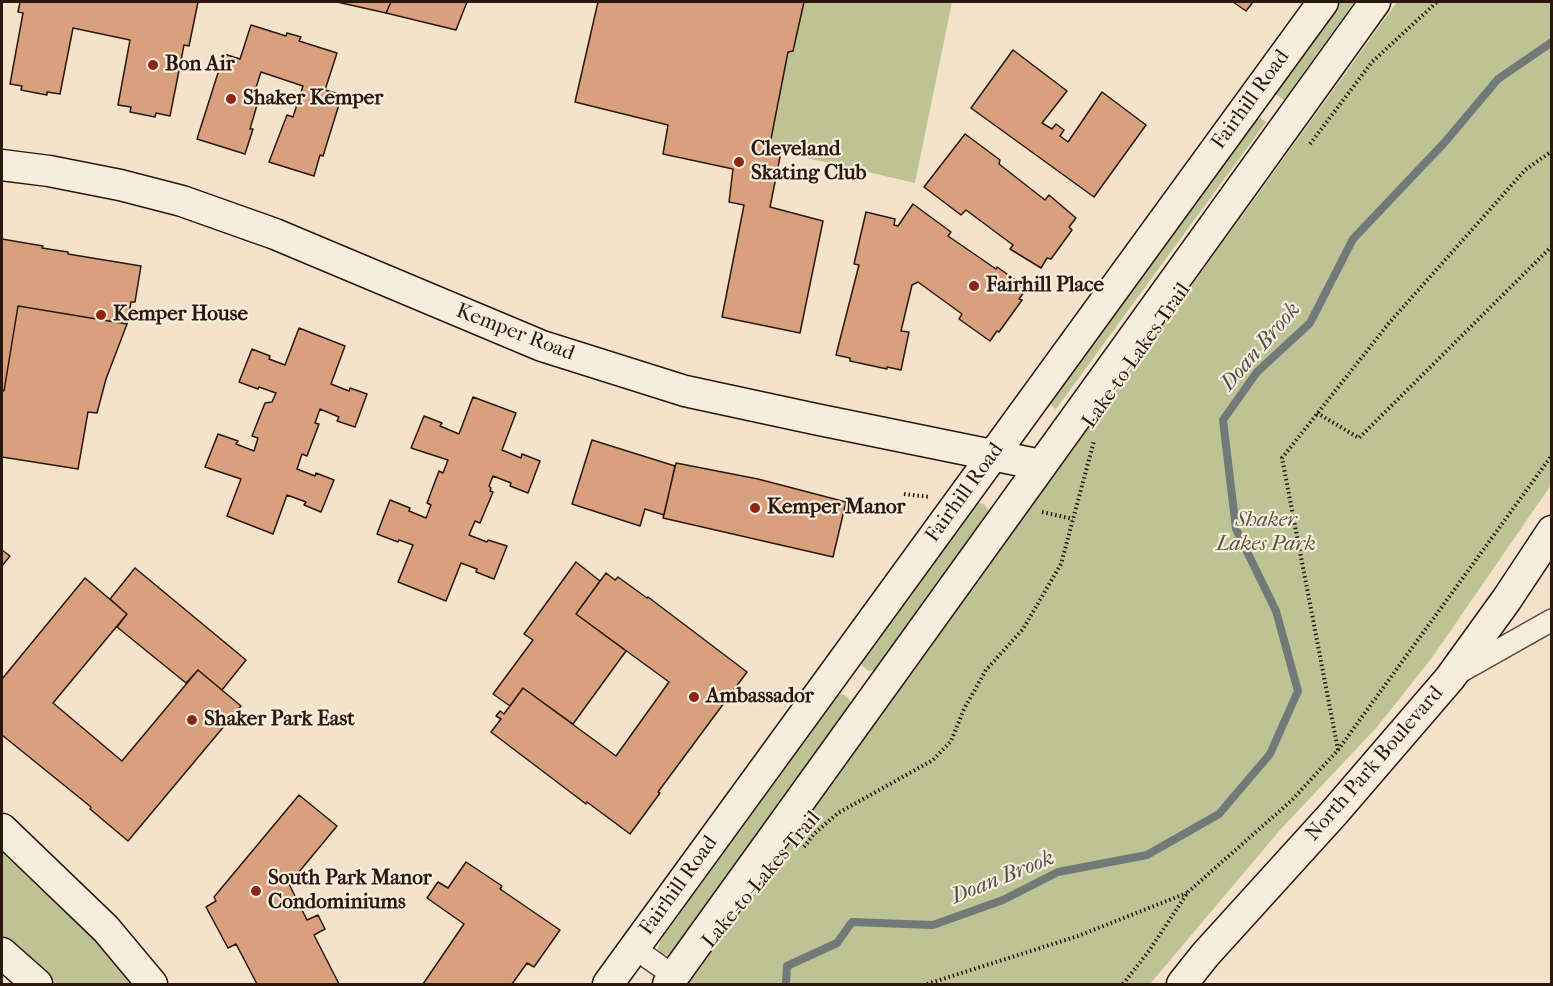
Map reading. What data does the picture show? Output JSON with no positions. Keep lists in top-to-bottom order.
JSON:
{
  "streets": {
    "main road": ["Fairhill Road", "Kemper Road", "North Park Boulevard"],
    "path": ["Lake-to-Lakes Trail"]
  },
  "crossings": [
    ["Fairhill Road", "Kemper Road"]
  ],
  "water": ["Doan Brook"],
  "parks": ["Shaker Lakes Park"],
  "places": [
    "Bon Air",
    "Shaker Kemper",
    "Cleveland Skating Club",
    "Fairhill Place",
    "Kemper House",
    "Kemper Manor",
    "Ambassador",
    "Shaker Park East",
    "South Park Manor Condominiums"
  ]
}
